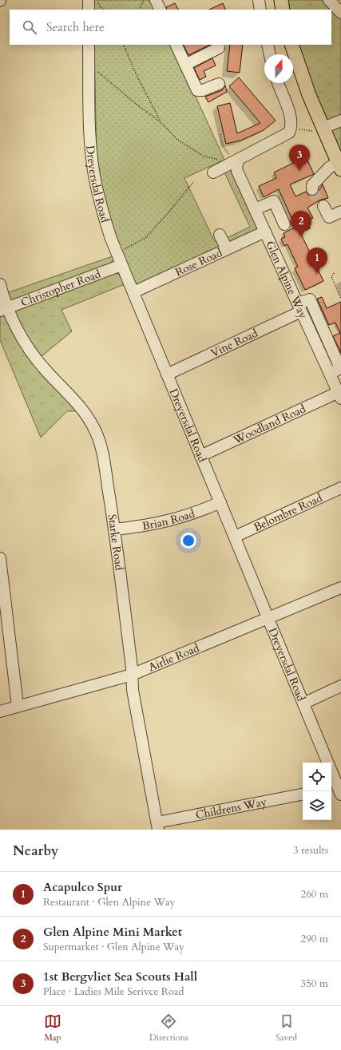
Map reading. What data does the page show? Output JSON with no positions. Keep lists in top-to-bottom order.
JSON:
{
  "streets": {
    "street": [
      "Dreyersdal Road",
      "Rose Road",
      "Glen Alpine Way",
      "Christopher Road",
      "Vine Road",
      "Woodland Road",
      "Belombre Road",
      "Brian Road",
      "Starke Road",
      "Airlie Road",
      "Childrens Way"
    ]
  },
  "crossings": [
    ["Dreyersdal Road", "Rose Road"],
    ["Dreyersdal Road", "Christopher Road"],
    ["Dreyersdal Road", "Vine Road"],
    ["Dreyersdal Road", "Woodland Road"],
    ["Dreyersdal Road", "Belombre Road"],
    ["Dreyersdal Road", "Brian Road"],
    ["Dreyersdal Road", "Airlie Road"],
    ["Rose Road", "Glen Alpine Way"],
    ["Glen Alpine Way", "Vine Road"],
    ["Glen Alpine Way", "Woodland Road"],
    ["Christopher Road", "Starke Road"],
    ["Brian Road", "Starke Road"],
    ["Starke Road", "Airlie Road"],
    ["Starke Road", "Childrens Way"]
  ],
  "north": "top",
  "page": {
    "search": "Search here",
    "pins": ["3", "2", "1"],
    "heading": ["Nearby", "3 results"],
    "list": [
      {
        "mark": "1",
        "name": "Acapulco Spur",
        "note": "Restaurant · Glen Alpine Way",
        "value": "260 m"
      },
      {
        "mark": "2",
        "name": "Glen Alpine Mini Market",
        "note": "Supermarket · Glen Alpine Way",
        "value": "290 m"
      },
      {
        "mark": "3",
        "name": "1st Bergvliet Sea Scouts Hall",
        "note": "Place · Ladies Mile Serivce Road",
        "value": "350 m"
      }
    ],
    "nav": ["Map", "Directions", "Saved"]
  }
}
